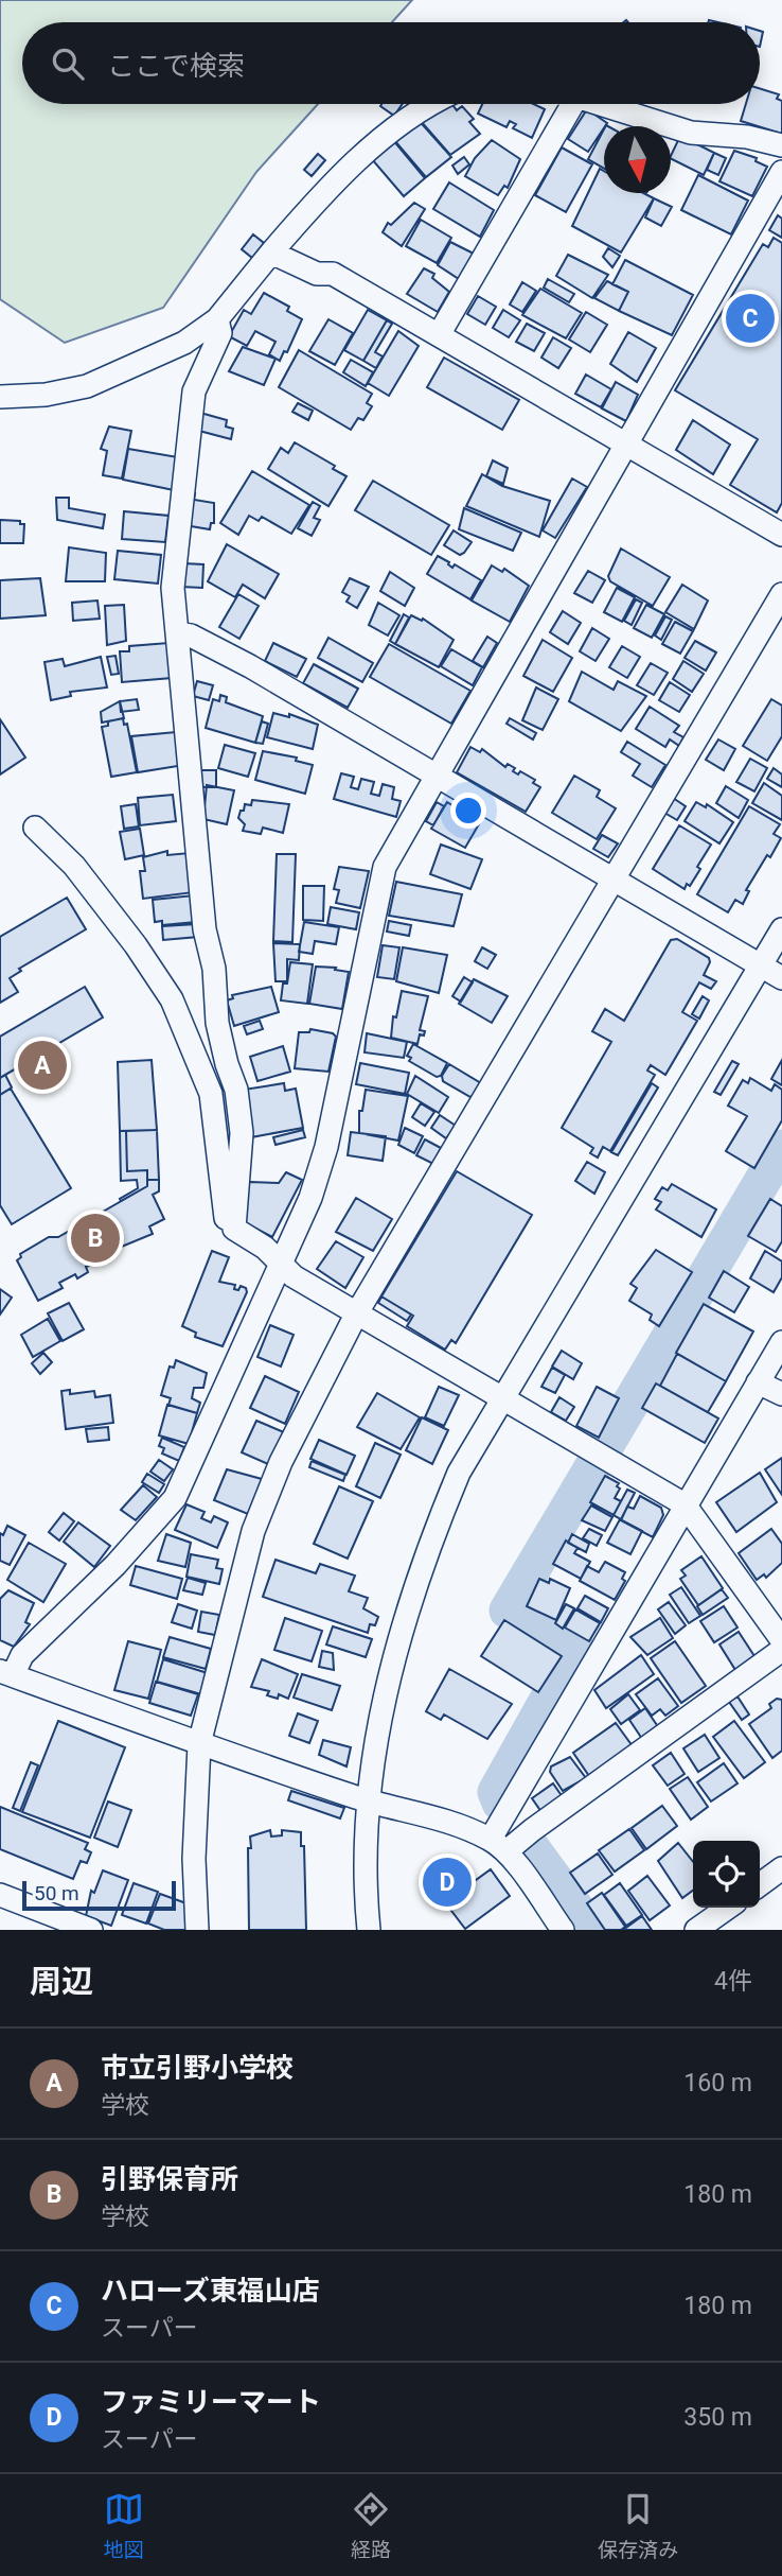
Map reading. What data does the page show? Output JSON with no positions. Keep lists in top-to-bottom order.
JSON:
{
  "scale_bar": "50 m",
  "north": "bottom",
  "page": {
    "search": "ここで検索",
    "pins": [
      "C",
      "A",
      "B",
      "D"
    ],
    "scale": "50 m",
    "heading": ["周辺", "4件"],
    "list": [
      {
        "mark": "A",
        "name": "市立引野小学校",
        "note": "学校",
        "value": "160 m"
      },
      {
        "mark": "B",
        "name": "引野保育所",
        "note": "学校",
        "value": "180 m"
      },
      {
        "mark": "C",
        "name": "ハローズ東福山店",
        "note": "スーパー",
        "value": "180 m"
      },
      {
        "mark": "D",
        "name": "ファミリーマート",
        "note": "スーパー",
        "value": "350 m"
      }
    ],
    "nav": ["地図", "経路", "保存済み"]
  }
}
